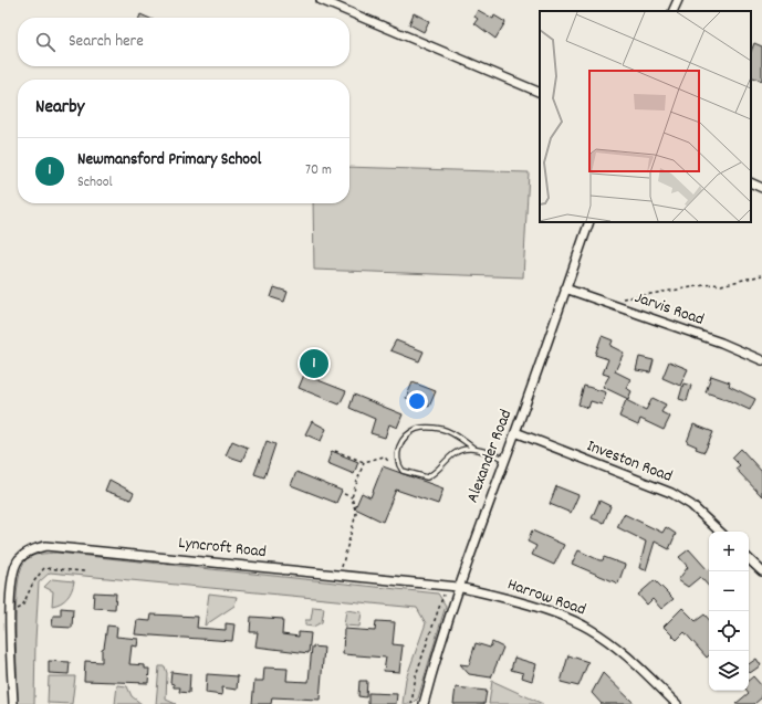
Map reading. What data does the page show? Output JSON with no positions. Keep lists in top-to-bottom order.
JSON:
{
  "streets": {
    "street": [
      "Jarvis Road",
      "Alexander Road",
      "Investon Road",
      "Lyncroft Road",
      "Harrow Road"
    ]
  },
  "crossings": [
    ["Jarvis Road", "Alexander Road"],
    ["Alexander Road", "Investon Road"],
    ["Alexander Road", "Lyncroft Road"],
    ["Alexander Road", "Harrow Road"],
    ["Lyncroft Road", "Harrow Road"]
  ],
  "page": {
    "search": "Search here",
    "heading": "Nearby",
    "list": [
      {
        "mark": "1",
        "name": "Newmansford Primary School",
        "note": "School",
        "value": "70 m"
      }
    ],
    "pins": "1",
    "map_buttons": ["+", "−"]
  }
}
